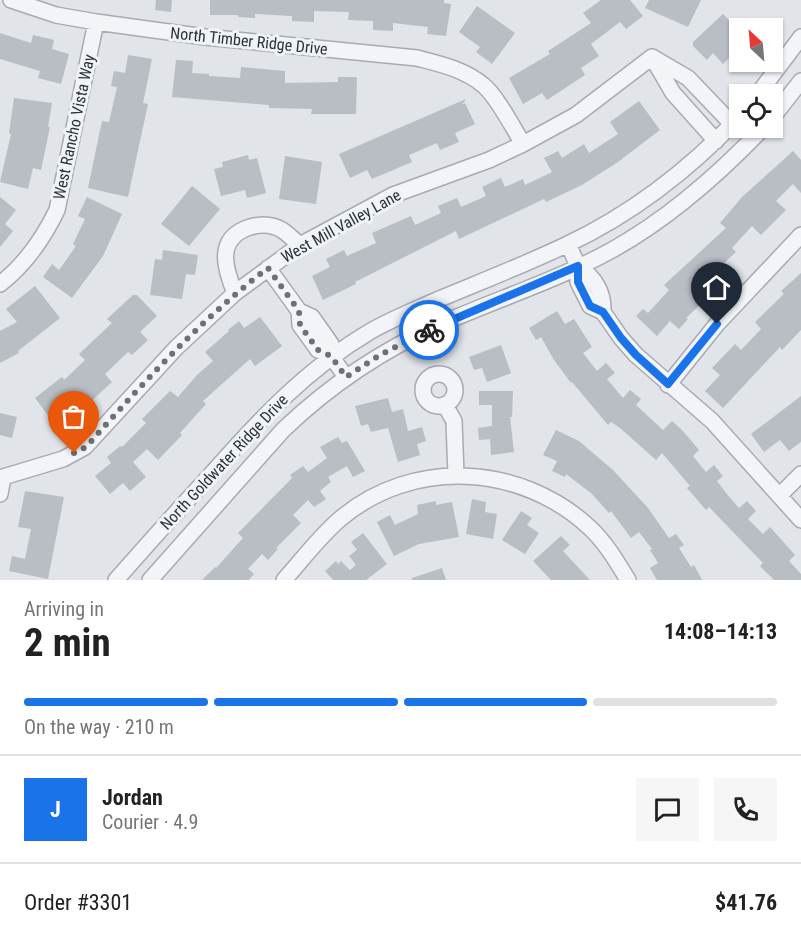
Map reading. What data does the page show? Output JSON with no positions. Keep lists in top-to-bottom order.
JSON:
{
  "streets": {
    "street": [
      "North Timber Ridge Drive",
      "West Rancho Vista Way",
      "West Mill Valley Lane",
      "North Goldwater Ridge Drive"
    ]
  },
  "crossings": [
    ["North Timber Ridge Drive", "West Rancho Vista Way"],
    ["North Timber Ridge Drive", "West Mill Valley Lane"]
  ],
  "north": "top left",
  "page": {
    "heading": ["2 min", "Arriving in", "14:08–14:13"],
    "panel": [
      "Jordan",
      "Courier · 4.9",
      "Order #3301",
      "$41.76"
    ],
    "bar": "On the way · 210 m",
    "round": "J"
  }
}
